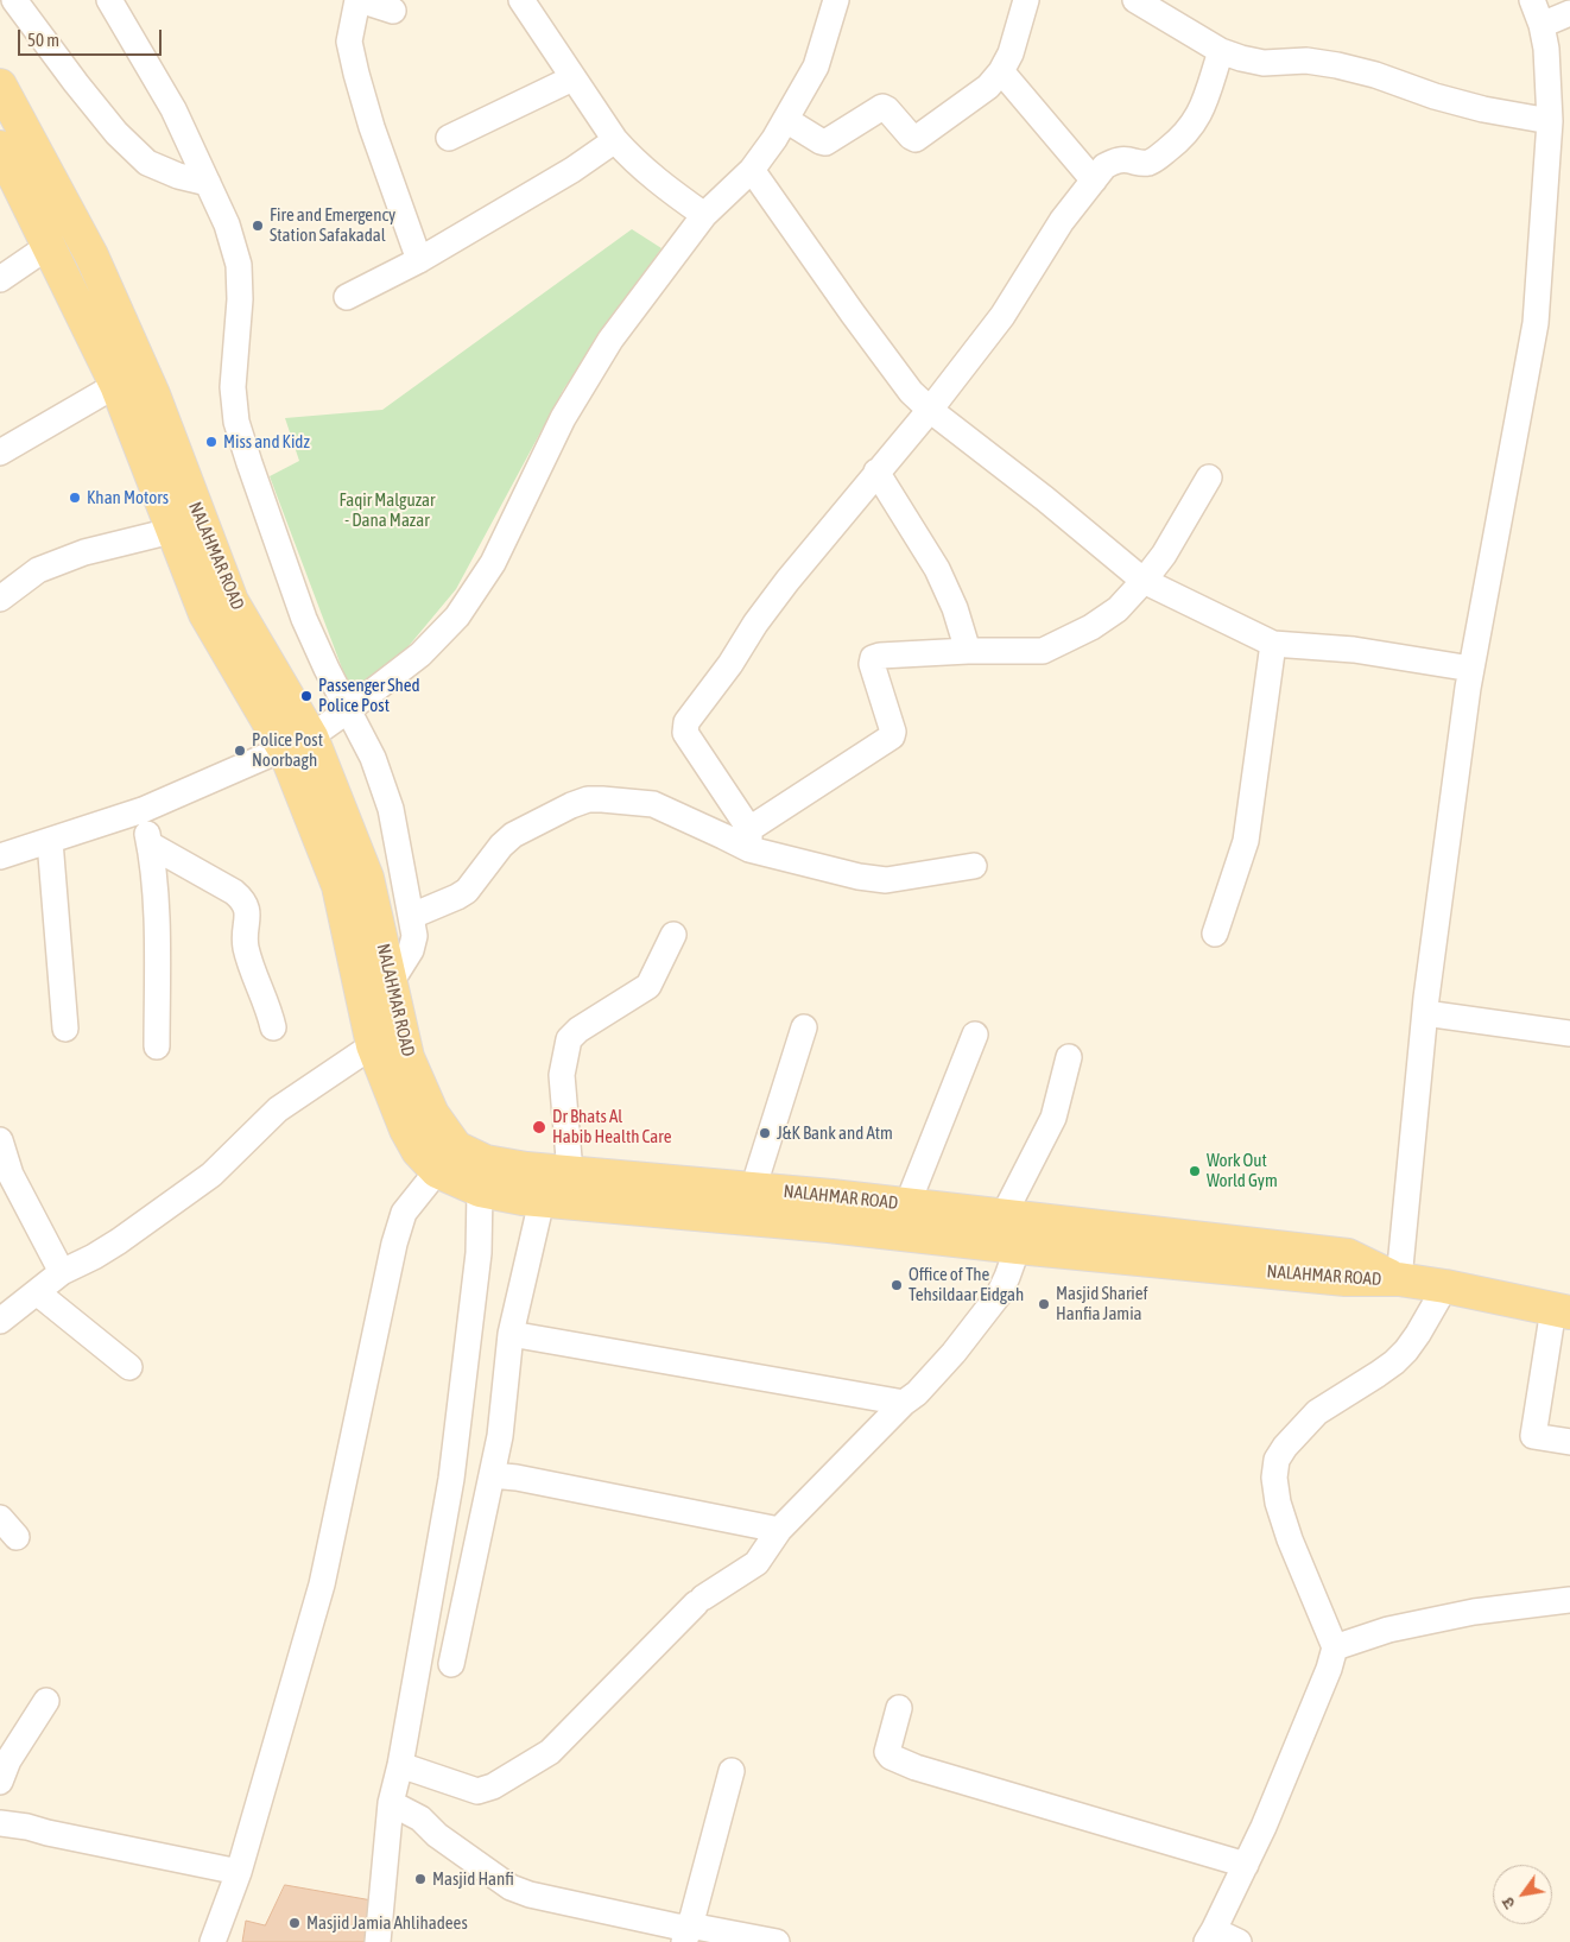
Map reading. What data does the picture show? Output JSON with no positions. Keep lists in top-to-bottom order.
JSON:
{
  "streets": {
    "main road": ["NALAHMAR ROAD"]
  },
  "parks": ["Faqir Malguzar - Dana Mazar"],
  "places": [
    "Fire and Emergency Station Safakadal",
    "Miss and Kidz",
    "Khan Motors",
    "Passenger Shed Police Post",
    "Police Post Noorbagh",
    "Dr Bhats Al Habib Health Care",
    "J&K Bank and Atm",
    "Work Out World Gym",
    "Office of The Tehsildaar Eidgah",
    "Masjid Sharief Hanfia Jamia",
    "Masjid Hanfi",
    "Masjid Jamia Ahlihadees"
  ],
  "scale_bar": "50 m",
  "north": "bottom left"
}
